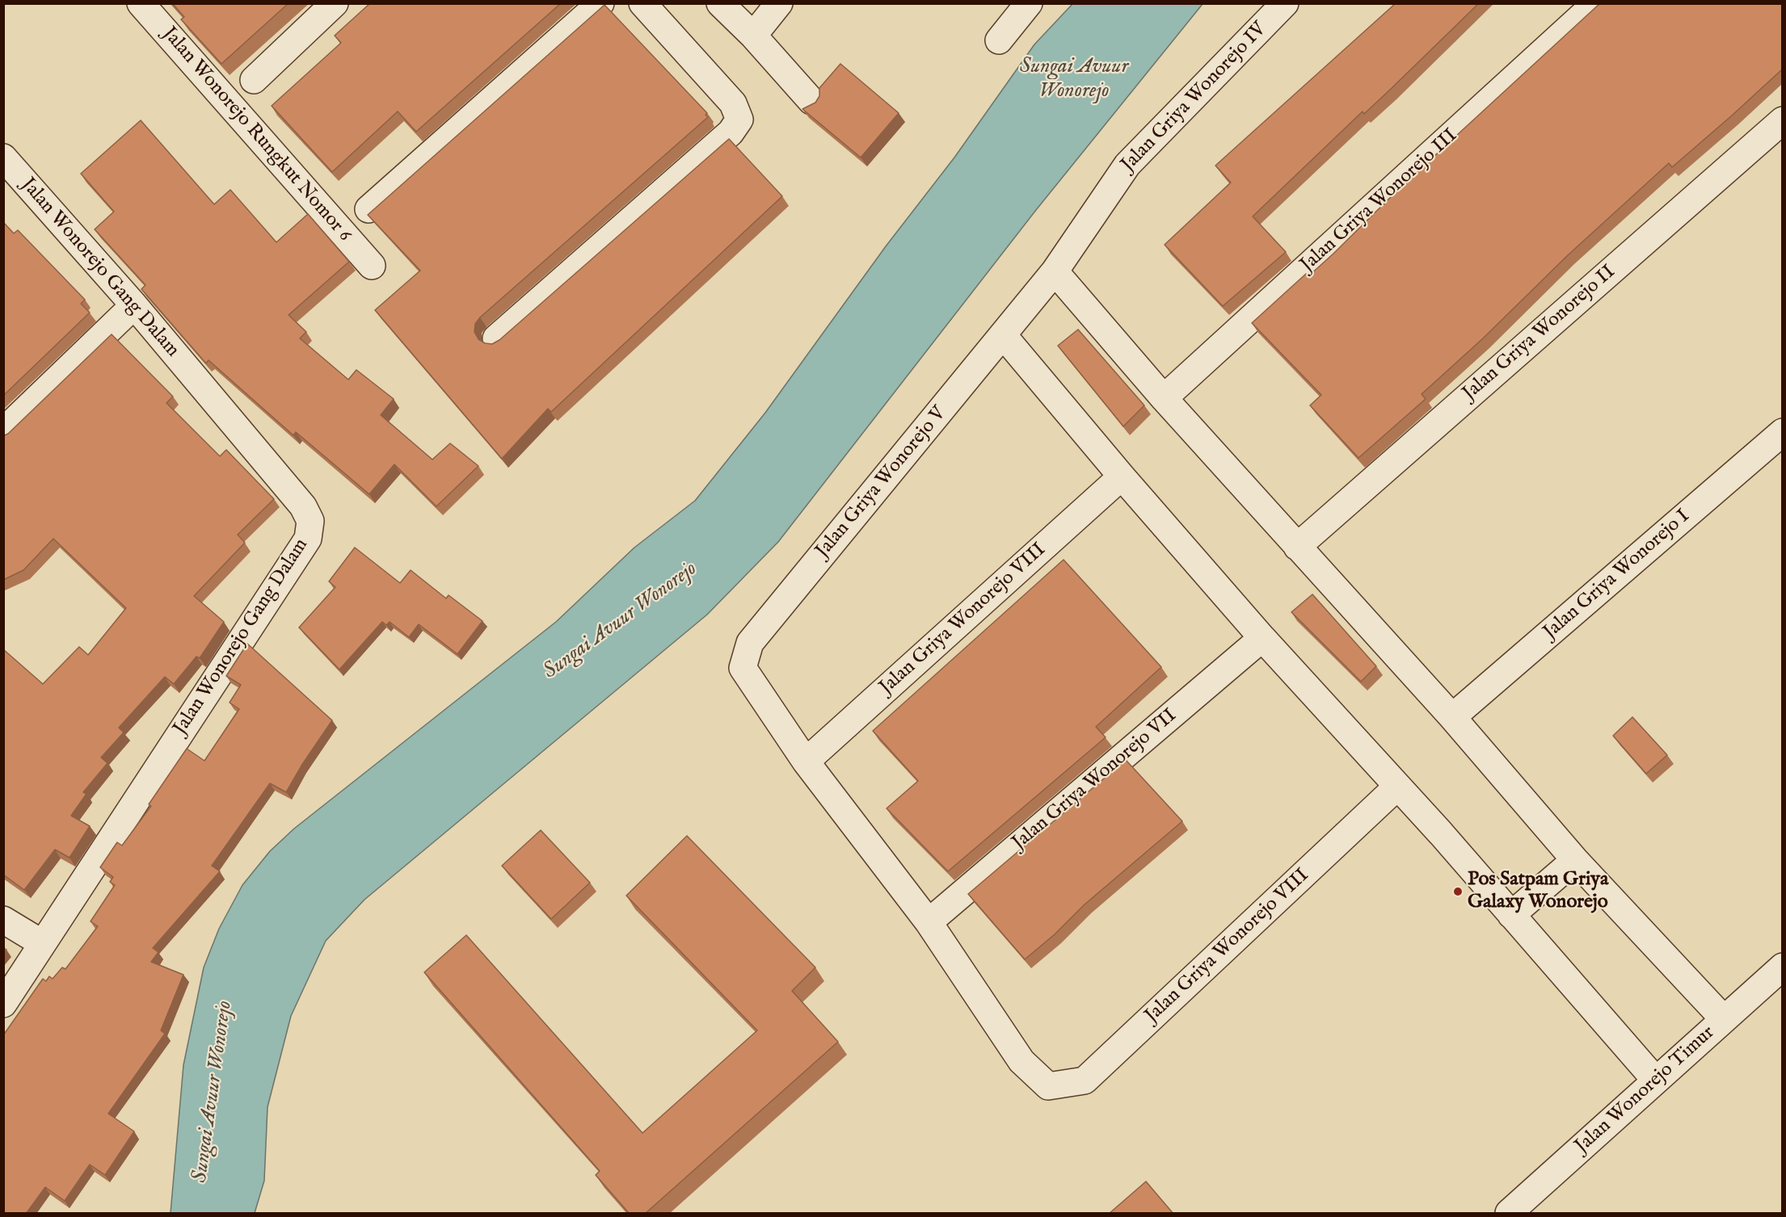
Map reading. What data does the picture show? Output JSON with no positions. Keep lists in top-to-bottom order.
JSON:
{
  "streets": {
    "street": [
      "Jalan Griya Wonorejo IV",
      "Jalan Wonorejo Rungkut Nomor 6",
      "Jalan Griya Wonorejo III",
      "Jalan Wonorejo Gang Dalam",
      "Jalan Griya Wonorejo II",
      "Jalan Griya Wonorejo V",
      "Jalan Griya Wonorejo I",
      "Jalan Griya Wonorejo VIII",
      "Jalan Griya Wonorejo VII",
      "Jalan Wonorejo Timur"
    ]
  },
  "crossings": [
    ["Jalan Griya Wonorejo IV", "Jalan Griya Wonorejo V"],
    ["Jalan Griya Wonorejo V", "Jalan Griya Wonorejo VIII"],
    ["Jalan Griya Wonorejo V", "Jalan Griya Wonorejo VII"]
  ],
  "water": ["Sungai Avuur Wonorejo"],
  "places": ["Pos Satpam Griya Galaxy Wonorejo"]
}
